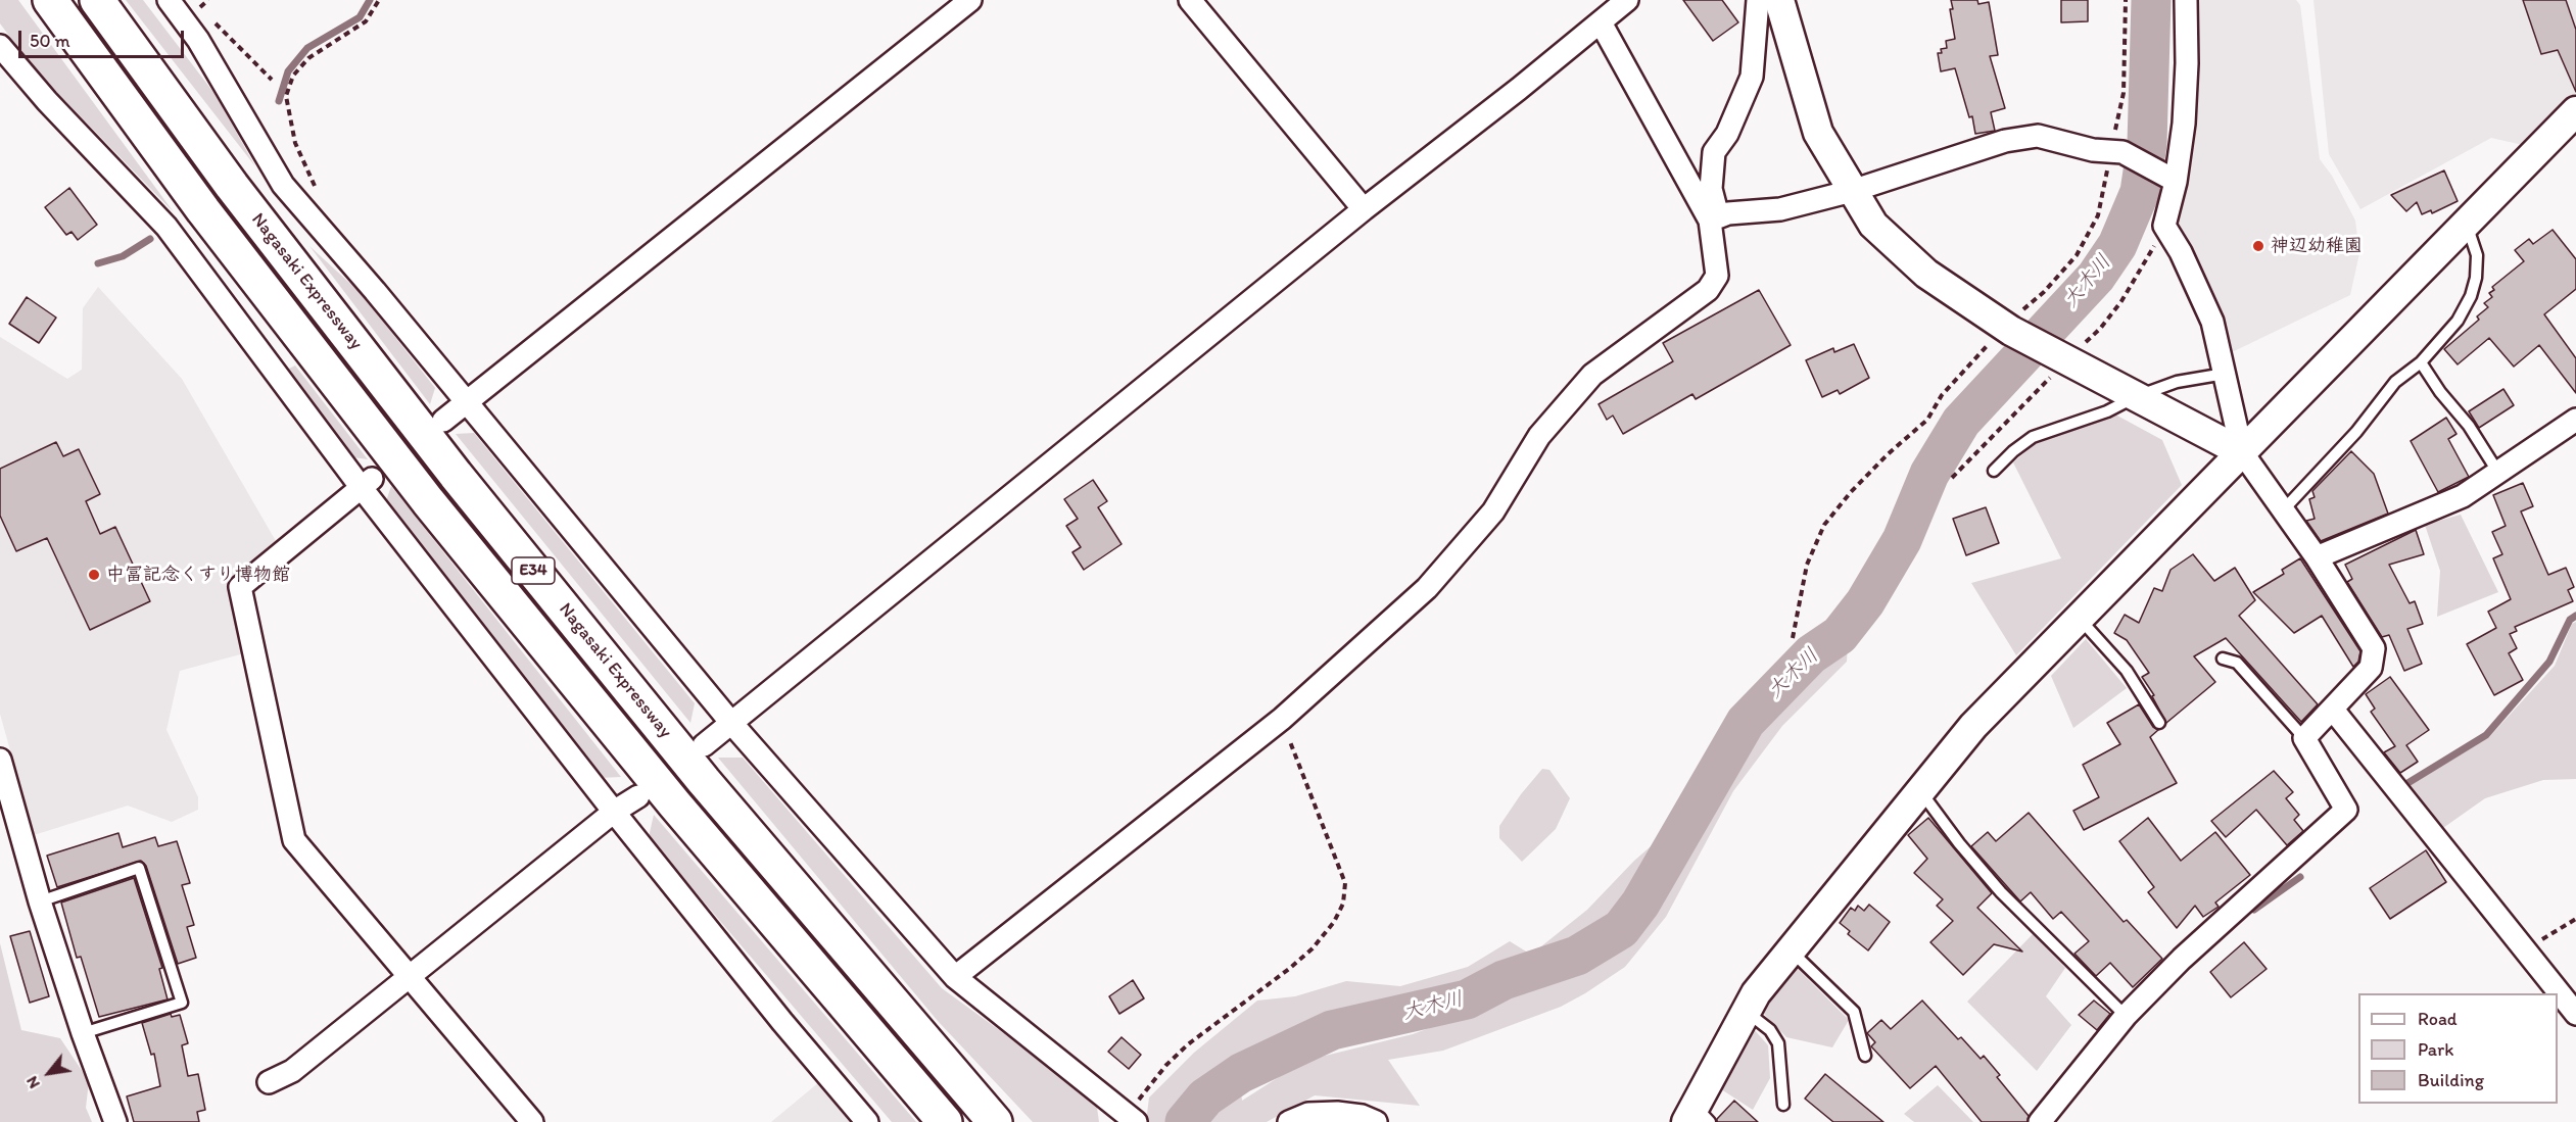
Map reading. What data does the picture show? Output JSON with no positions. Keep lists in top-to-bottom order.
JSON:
{
  "streets": {
    "highway": ["Nagasaki Expressway", "E34"]
  },
  "water": ["大木川"],
  "places": ["神辺幼稚園", "中冨記念くすり博物館"],
  "legend": ["Road", "Park", "Building"],
  "scale_bar": "50 m",
  "north": "bottom left"
}
